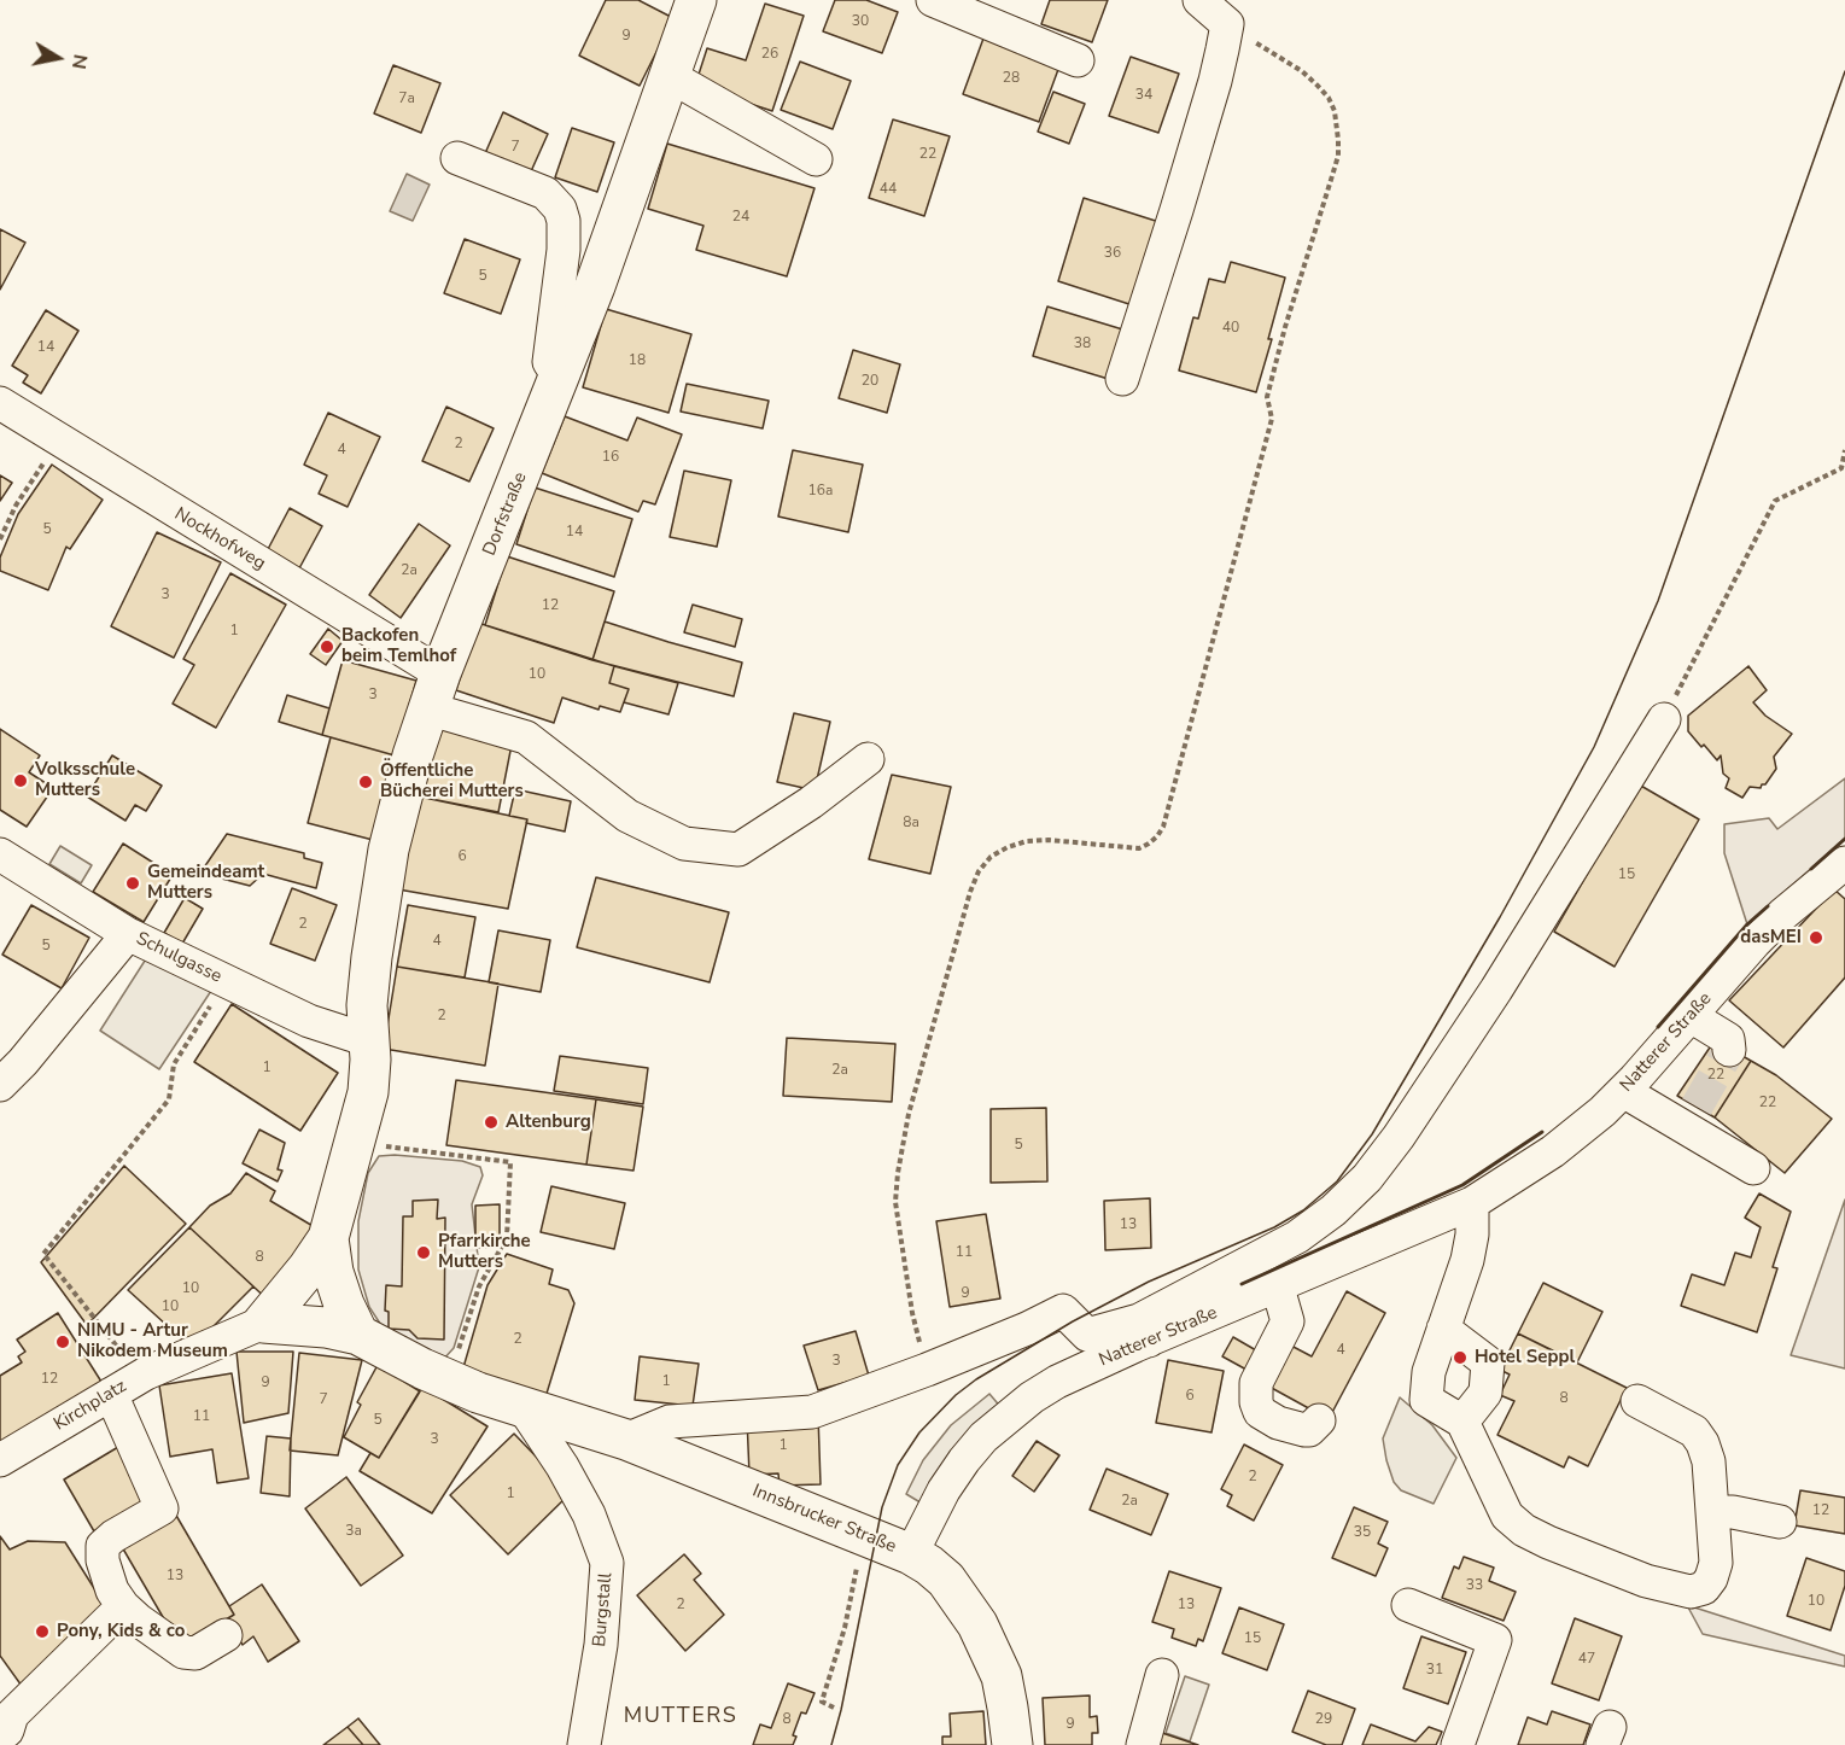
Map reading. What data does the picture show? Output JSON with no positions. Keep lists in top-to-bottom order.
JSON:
{
  "streets": {
    "main road": ["Dorfstraße", "Kirchplatz", "Innsbrucker Straße"],
    "street": [
      "Nockhofweg",
      "Schulgasse",
      "Natterer Straße",
      "Burgstall"
    ]
  },
  "crossings": [
    ["Dorfstraße", "Nockhofweg"],
    ["Dorfstraße", "Schulgasse"],
    ["Dorfstraße", "Kirchplatz"],
    ["Schulgasse", "Kirchplatz"],
    ["Natterer Straße", "Innsbrucker Straße"],
    ["Kirchplatz", "Innsbrucker Straße"],
    ["Kirchplatz", "Burgstall"],
    ["Innsbrucker Straße", "Burgstall"]
  ],
  "districts": ["MUTTERS"],
  "places": [
    "Backofen beim Temlhof",
    "Volksschule Mutters",
    "Öffentliche Bücherei Mutters",
    "Gemeindeamt Mutters",
    "dasMEI",
    "Altenburg",
    "Pfarrkirche Mutters",
    "NIMU - Artur Nikodem Museum",
    "Hotel Seppl",
    "Pony, Kids & co"
  ],
  "house_numbers": [
    "30",
    "9",
    "26",
    "28",
    "34",
    "7a",
    "7",
    "22",
    "44",
    "24",
    "36",
    "5",
    "40",
    "38",
    "14",
    "18",
    "20",
    "2",
    "4",
    "16",
    "16a",
    "5",
    "14",
    "2a",
    "3",
    "12",
    "1",
    "10",
    "3",
    "8a",
    "6",
    "15",
    "2",
    "4",
    "5",
    "2",
    "1",
    "2a",
    "22",
    "22",
    "5",
    "13",
    "11",
    "8",
    "10",
    "9",
    "10",
    "2",
    "4",
    "3",
    "12",
    "1",
    "9",
    "6",
    "8",
    "7",
    "11",
    "5",
    "3",
    "1",
    "2",
    "1",
    "2a",
    "12",
    "3a",
    "35",
    "13",
    "33",
    "10",
    "2",
    "13",
    "15",
    "47",
    "31",
    "8",
    "29",
    "9"
  ],
  "north": "right"
}
